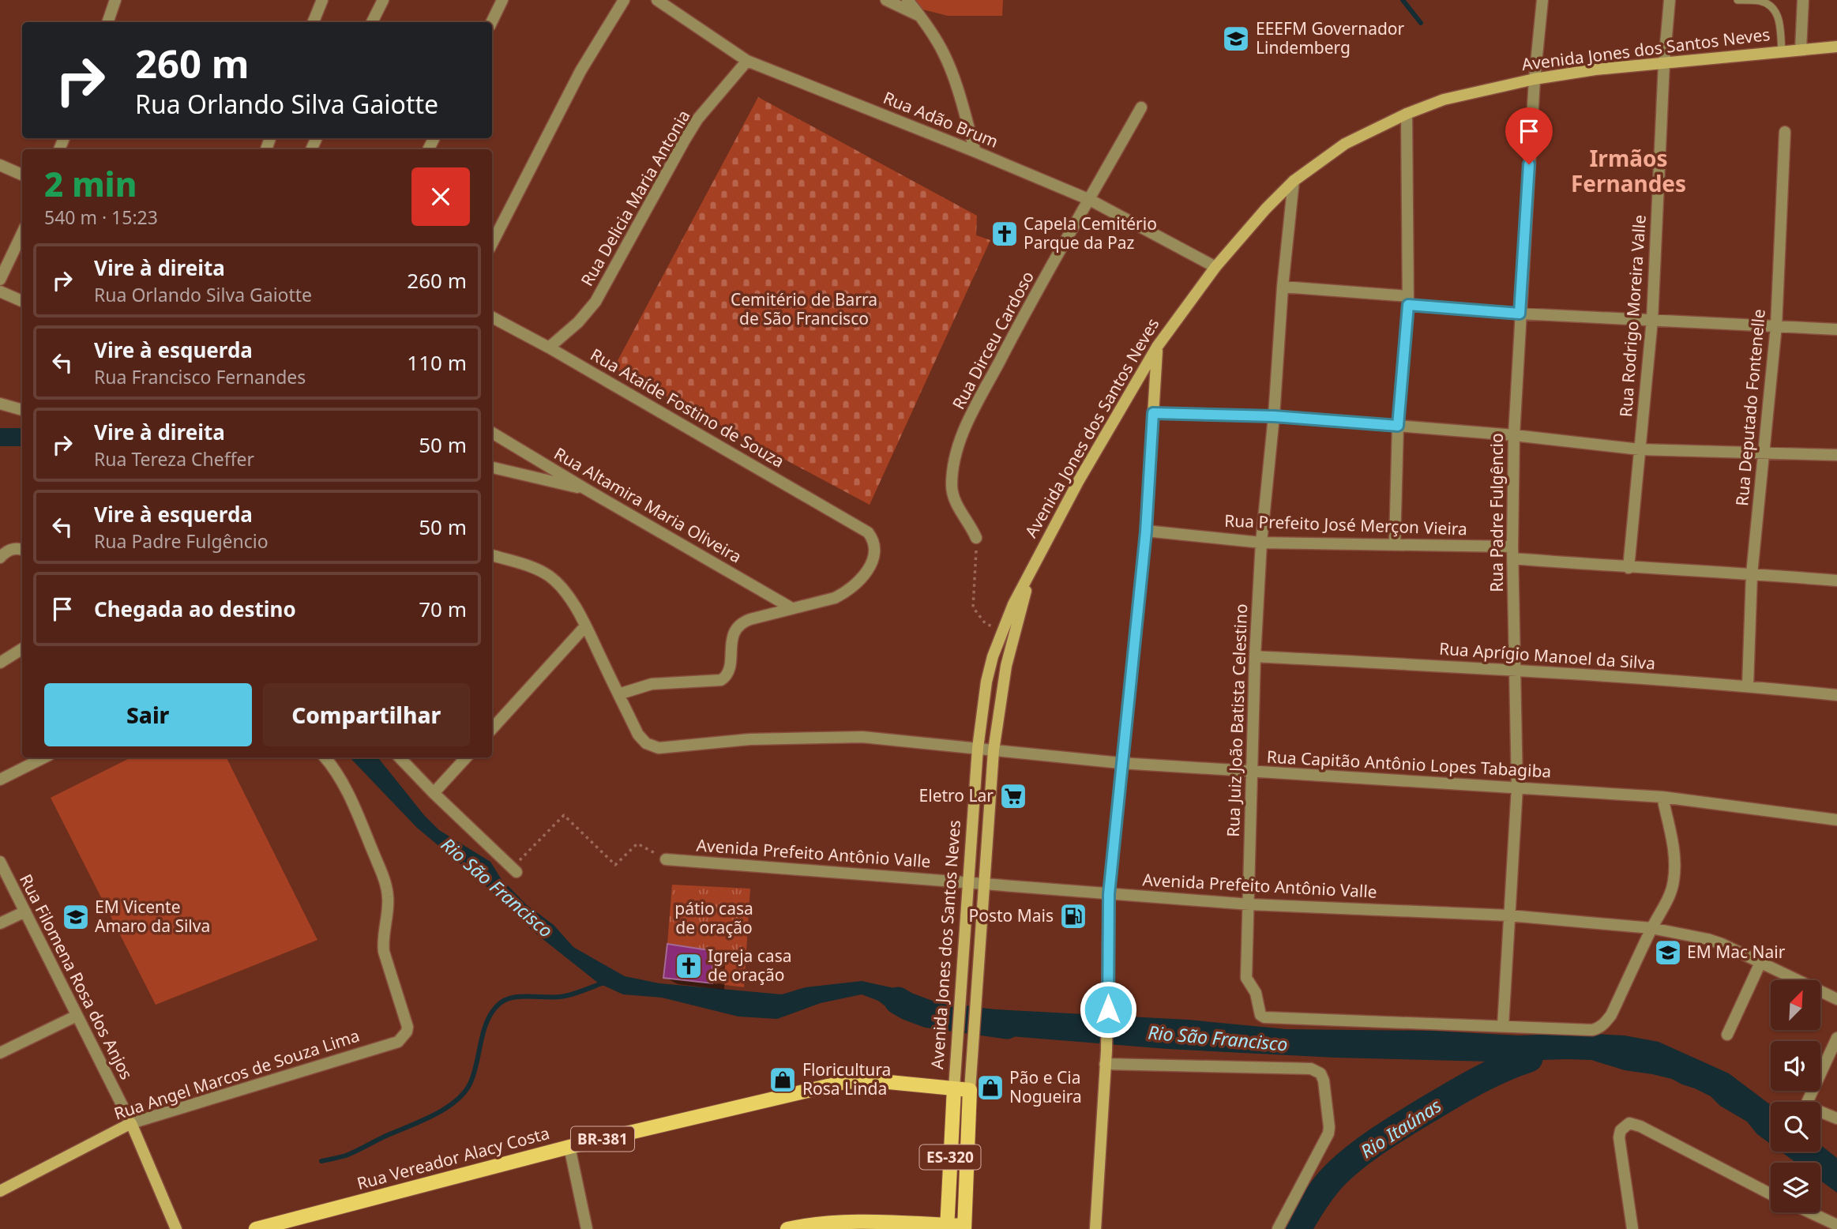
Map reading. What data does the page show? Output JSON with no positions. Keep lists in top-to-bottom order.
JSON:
{
  "streets": {
    "main road": [
      "Avenida Jones dos Santos Neves",
      "Rua Filomena Rosa dos Anjos",
      "Rua Angel Marcos de Souza Lima",
      "BR-381",
      "ES-320",
      "Rua Vereador Alacy Costa"
    ],
    "street": [
      "Rua Adão Brum",
      "Rua Delicia Maria Antonia",
      "Rua Rodrigo Moreira Valle",
      "Rua Dirceu Cardoso",
      "Rua Deputado Fontenelle",
      "Rua Ataíde Fostino de Souza",
      "Rua Altamira Maria Oliveira",
      "Rua Padre Fulgêncio",
      "Rua Prefeito José Merçon Vieira",
      "Rua Aprígio Manoel da Silva",
      "Rua Juiz João Batista Celestino",
      "Rua Capitão Antônio Lopes Tabagiba",
      "Avenida Prefeito Antônio Valle"
    ]
  },
  "crossings": [
    ["Avenida Jones dos Santos Neves", "Rua Adão Brum"],
    ["Avenida Jones dos Santos Neves", "Rua Rodrigo Moreira Valle"],
    ["Avenida Jones dos Santos Neves", "Rua Padre Fulgêncio"],
    ["Avenida Jones dos Santos Neves", "Rua Juiz João Batista Celestino"],
    ["Avenida Jones dos Santos Neves", "Rua Capitão Antônio Lopes Tabagiba"],
    ["Avenida Jones dos Santos Neves", "Avenida Prefeito Antônio Valle"],
    ["Avenida Jones dos Santos Neves", "BR-381"],
    ["Avenida Jones dos Santos Neves", "Rua Vereador Alacy Costa"],
    ["Rua Adão Brum", "Rua Delicia Maria Antonia"],
    ["Rua Adão Brum", "Rua Dirceu Cardoso"],
    ["Rua Delicia Maria Antonia", "Rua Ataíde Fostino de Souza"],
    ["Rua Rodrigo Moreira Valle", "Rua Prefeito José Merçon Vieira"],
    ["Rua Deputado Fontenelle", "Rua Prefeito José Merçon Vieira"],
    ["Rua Deputado Fontenelle", "Rua Aprígio Manoel da Silva"],
    ["Rua Ataíde Fostino de Souza", "Rua Altamira Maria Oliveira"],
    ["Rua Padre Fulgêncio", "Rua Prefeito José Merçon Vieira"],
    ["Rua Padre Fulgêncio", "Rua Aprígio Manoel da Silva"],
    ["Rua Padre Fulgêncio", "Rua Juiz João Batista Celestino"],
    ["Rua Padre Fulgêncio", "Rua Capitão Antônio Lopes Tabagiba"],
    ["Rua Padre Fulgêncio", "Avenida Prefeito Antônio Valle"],
    ["Rua Prefeito José Merçon Vieira", "Rua Juiz João Batista Celestino"],
    ["Rua Aprígio Manoel da Silva", "Rua Juiz João Batista Celestino"],
    ["Rua Juiz João Batista Celestino", "Rua Capitão Antônio Lopes Tabagiba"],
    ["Rua Juiz João Batista Celestino", "Avenida Prefeito Antônio Valle"],
    ["Rua Filomena Rosa dos Anjos", "Rua Angel Marcos de Souza Lima"],
    ["BR-381", "Rua Vereador Alacy Costa"]
  ],
  "districts": ["Irmãos Fernandes"],
  "water": ["Rio São Francisco", "Rio Itaúnas"],
  "parks": ["Cemitério de Barra de São Francisco", "pátio casa de oração"],
  "places": {
    "school or university": ["EEEFM Governador Lindemberg", "EM Vicente Amaro da Silva", "EM Mac Nair"],
    "church": ["Capela Cemitério Parque da Paz", "Igreja casa de oração"],
    "supermarket": ["Eletro Lar"],
    "fuel station": ["Posto Mais"],
    "shop": ["Floricultura Rosa Linda", "Pão e Cia Nogueira"]
  },
  "north": "top right",
  "page": {
    "turn": ["260 m", "Rua Orlando Silva Gaiotte"],
    "heading": ["2 min", "540 m · 15:23"],
    "list": [
      {
        "name": "Vire à direita",
        "note": "Rua Orlando Silva Gaiotte",
        "value": "260 m"
      },
      {
        "name": "Vire à esquerda",
        "note": "Rua Francisco Fernandes",
        "value": "110 m"
      },
      {
        "name": "Vire à direita",
        "note": "Rua Tereza Cheffer",
        "value": "50 m"
      },
      {
        "name": "Vire à esquerda",
        "note": "Rua Padre Fulgêncio",
        "value": "50 m"
      },
      {
        "name": "Chegada ao destino",
        "value": "70 m"
      }
    ],
    "buttons": ["Sair", "Compartilhar"]
  }
}
